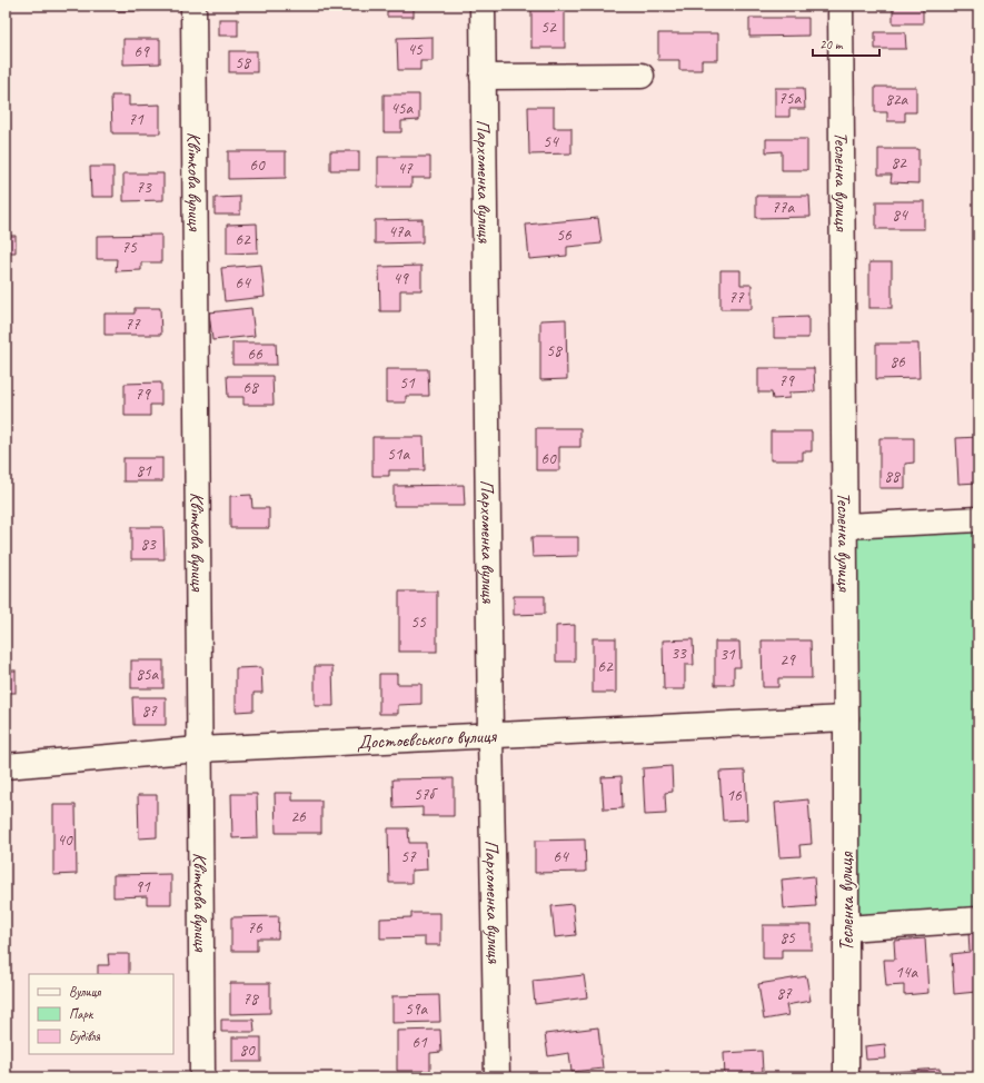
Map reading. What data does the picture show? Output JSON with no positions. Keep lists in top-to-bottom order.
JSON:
{
  "streets": {
    "street": [
      "Квіткова вулиця",
      "Пархоменка вулиця",
      "Тесленка вулиця",
      "Достоєвського вулиця"
    ]
  },
  "crossings": [
    ["Квіткова вулиця", "Достоєвського вулиця"],
    ["Пархоменка вулиця", "Достоєвського вулиця"],
    ["Тесленка вулиця", "Достоєвського вулиця"]
  ],
  "house_numbers": [
    "52",
    "45",
    "69",
    "58",
    "75а",
    "82а",
    "45а",
    "71",
    "54",
    "82",
    "60",
    "47",
    "73",
    "77а",
    "84",
    "47а",
    "56",
    "62",
    "75",
    "49",
    "64",
    "77",
    "77",
    "58",
    "66",
    "86",
    "79",
    "51",
    "68",
    "79",
    "51а",
    "60",
    "81",
    "88",
    "83",
    "55",
    "33",
    "31",
    "29",
    "62",
    "85а",
    "87",
    "57б",
    "16",
    "26",
    "40",
    "57",
    "64",
    "91",
    "76",
    "85",
    "14а",
    "87",
    "78",
    "59а",
    "61",
    "80"
  ],
  "legend": ["Вулиця", "Парк", "Будівля"],
  "scale_bar": "20 m"
}
